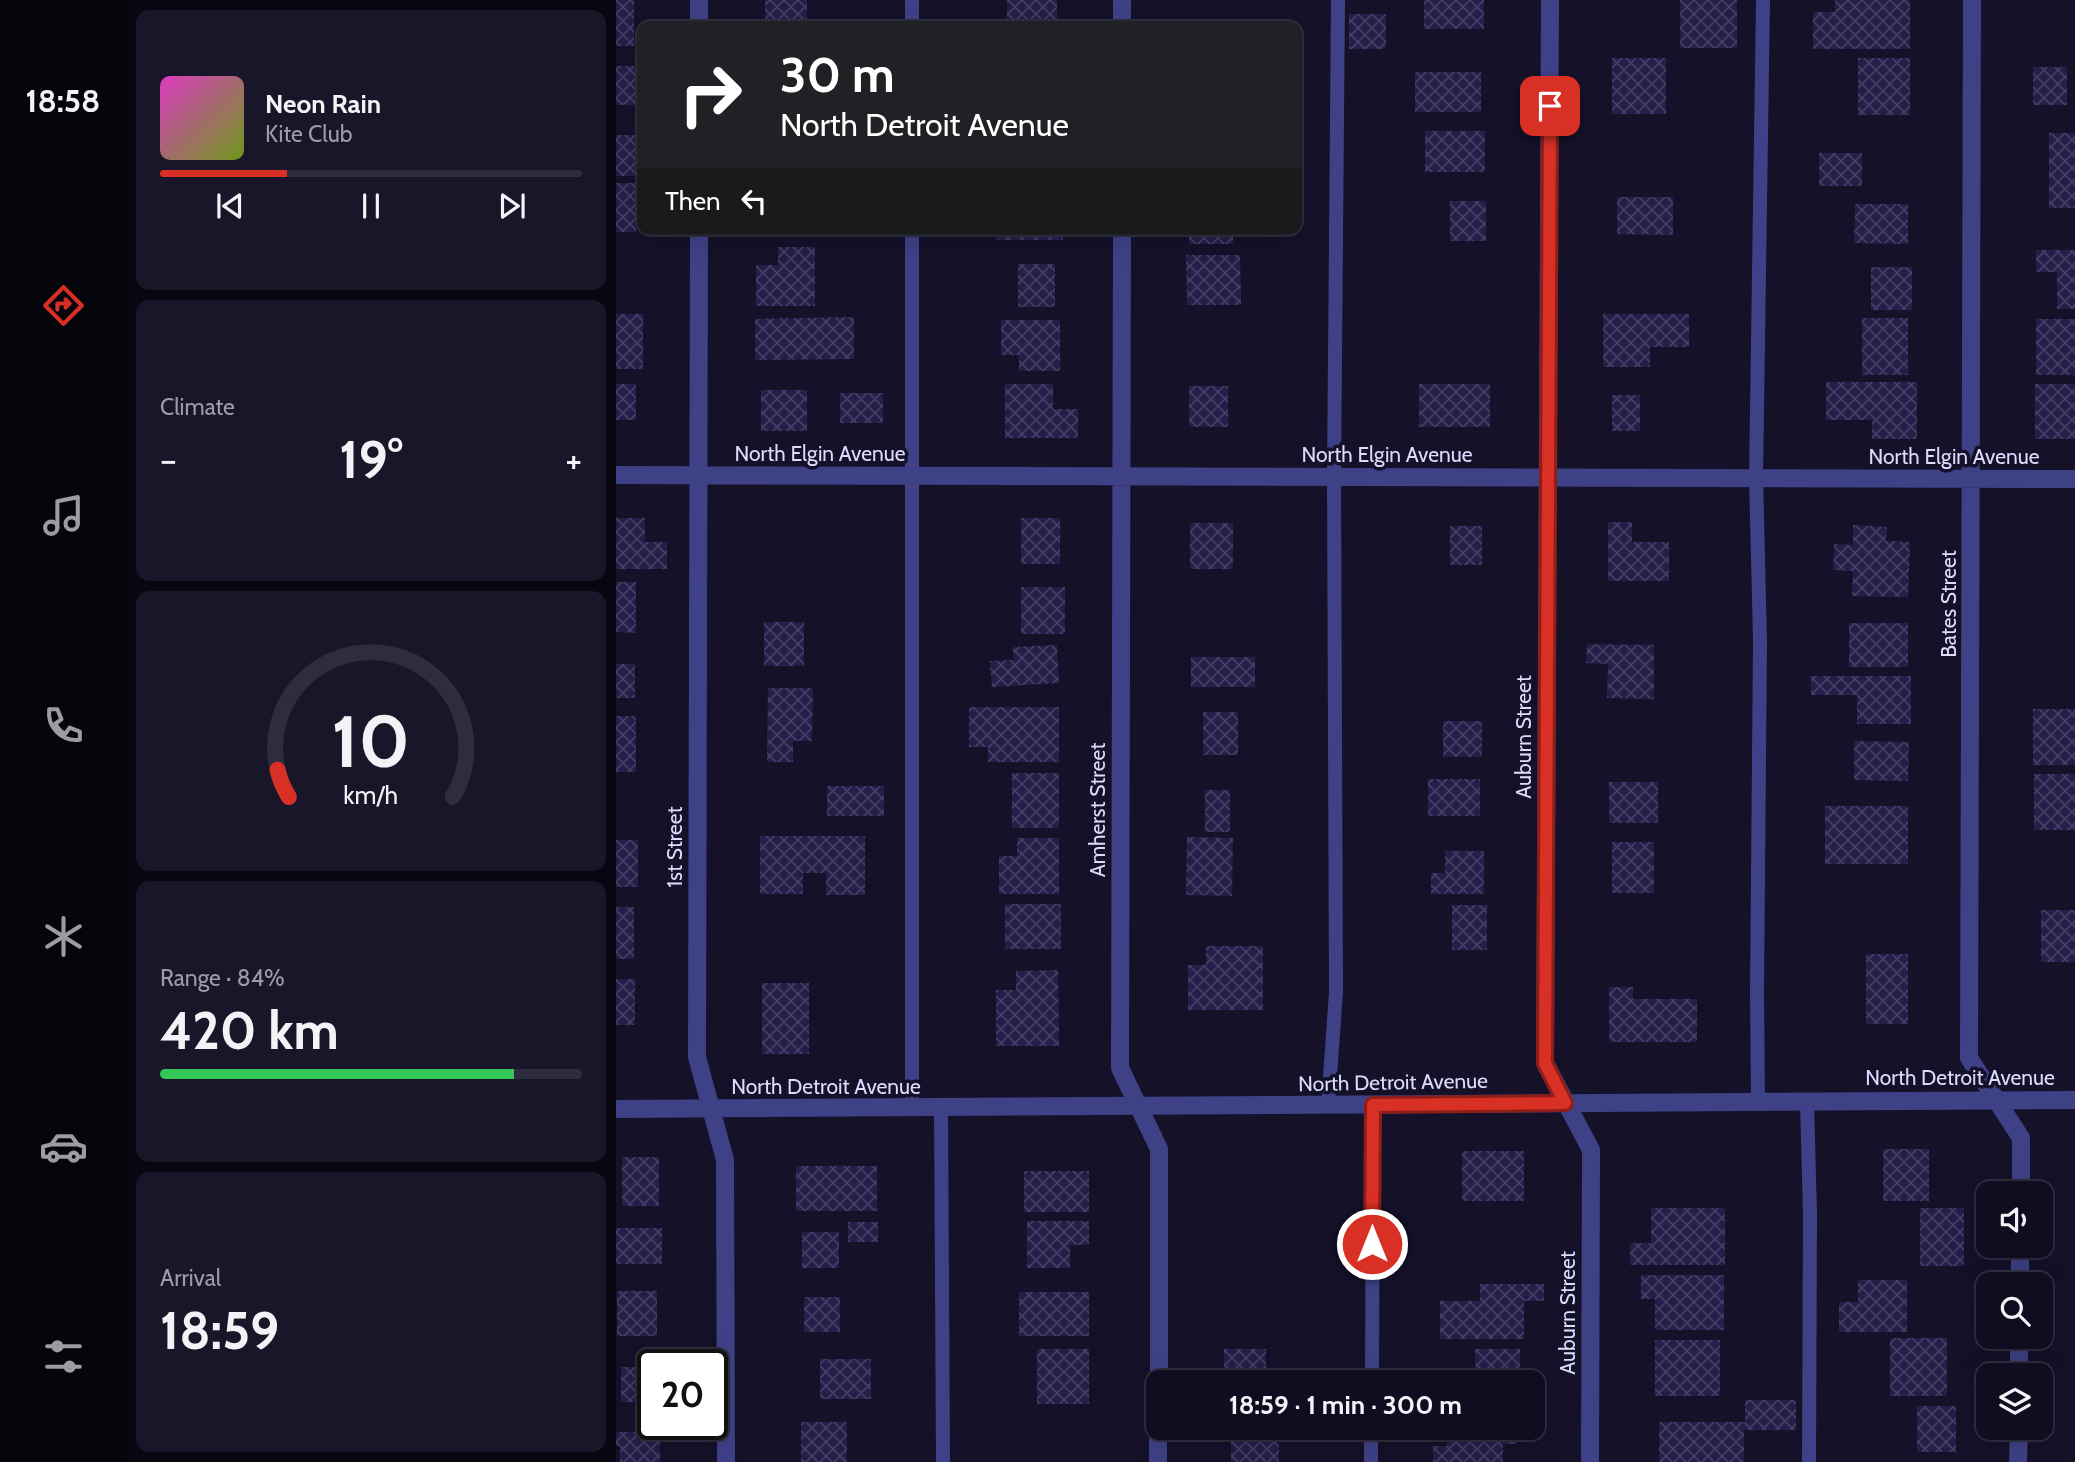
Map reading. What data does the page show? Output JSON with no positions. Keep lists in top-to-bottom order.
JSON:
{
  "streets": {
    "street": [
      "North Elgin Avenue",
      "Bates Street",
      "Auburn Street",
      "Amherst Street",
      "1st Street",
      "North Detroit Avenue"
    ]
  },
  "crossings": [
    ["North Elgin Avenue", "Bates Street"],
    ["North Elgin Avenue", "Auburn Street"],
    ["North Elgin Avenue", "Amherst Street"],
    ["North Elgin Avenue", "1st Street"],
    ["Bates Street", "North Detroit Avenue"],
    ["Auburn Street", "North Detroit Avenue"],
    ["Amherst Street", "North Detroit Avenue"],
    ["1st Street", "North Detroit Avenue"]
  ],
  "page": {
    "tabs": "18:58",
    "turn": ["30 m", "North Detroit Avenue"],
    "song": ["Neon Rain", "Kite Club"],
    "then": "Then",
    "tile": [
      "Climate",
      ["Range · 84%", "420 km"],
      ["Arrival", "18:59"]
    ],
    "heat": ["−", "19°", "+"],
    "limit": "20",
    "trip": "18:59 · 1 min · 300 m",
    "gauge": ["10", "km/h"]
  }
}
